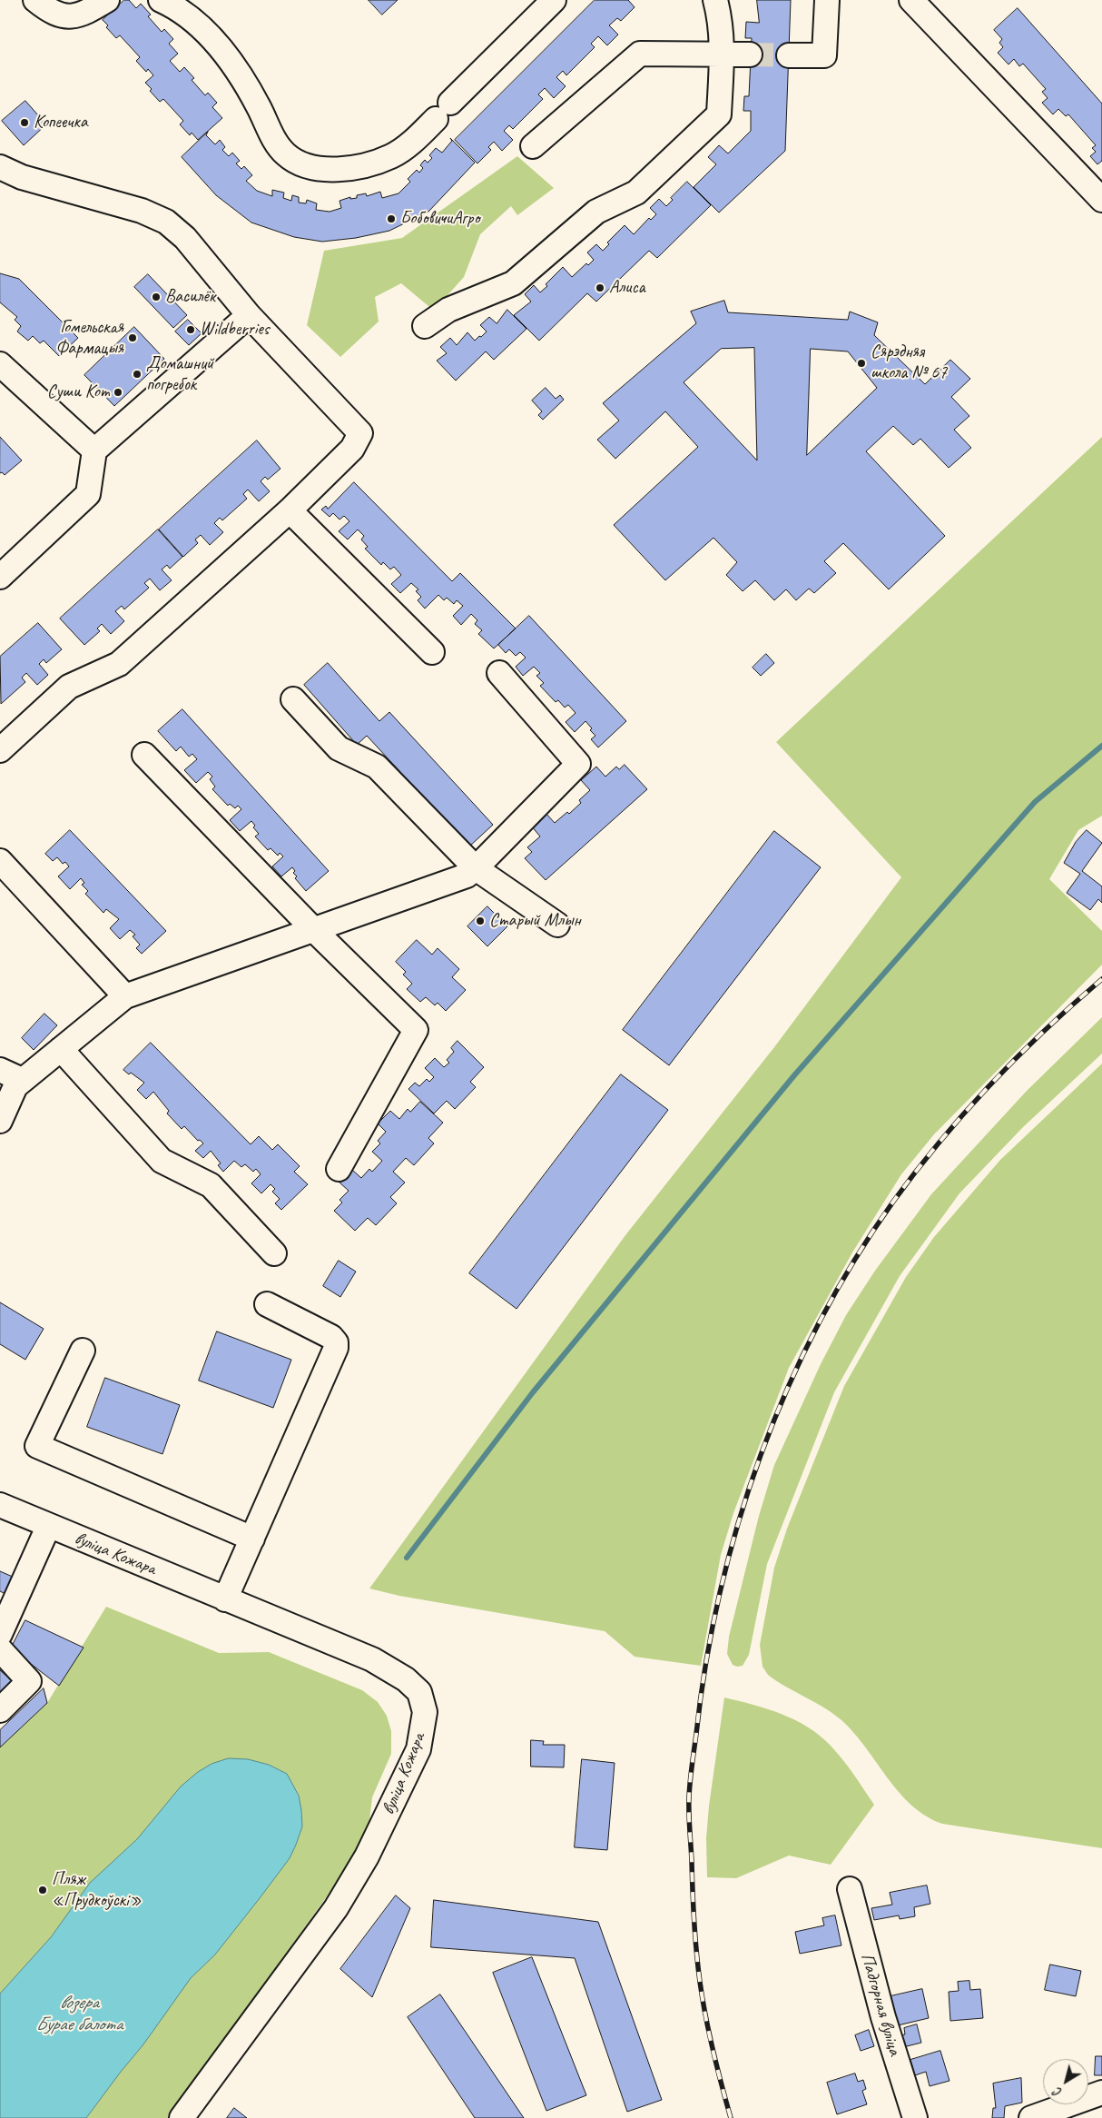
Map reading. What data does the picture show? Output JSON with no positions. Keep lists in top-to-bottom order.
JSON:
{
  "streets": {
    "street": ["вуліца Кожара", "Падгорная вуліца"]
  },
  "water": ["возера Бурае балота"],
  "places": [
    "Копеечка",
    "БобовичиАгро",
    "Алиса",
    "Василёк",
    "Wildberries",
    "Гомельская Фармацыя",
    "Сярэдняя школа № 67",
    "Домашний погребок",
    "Суши Кот",
    "Старый Млын",
    "Пляж «Прудкоўскі»"
  ],
  "north": "bottom left"
}
